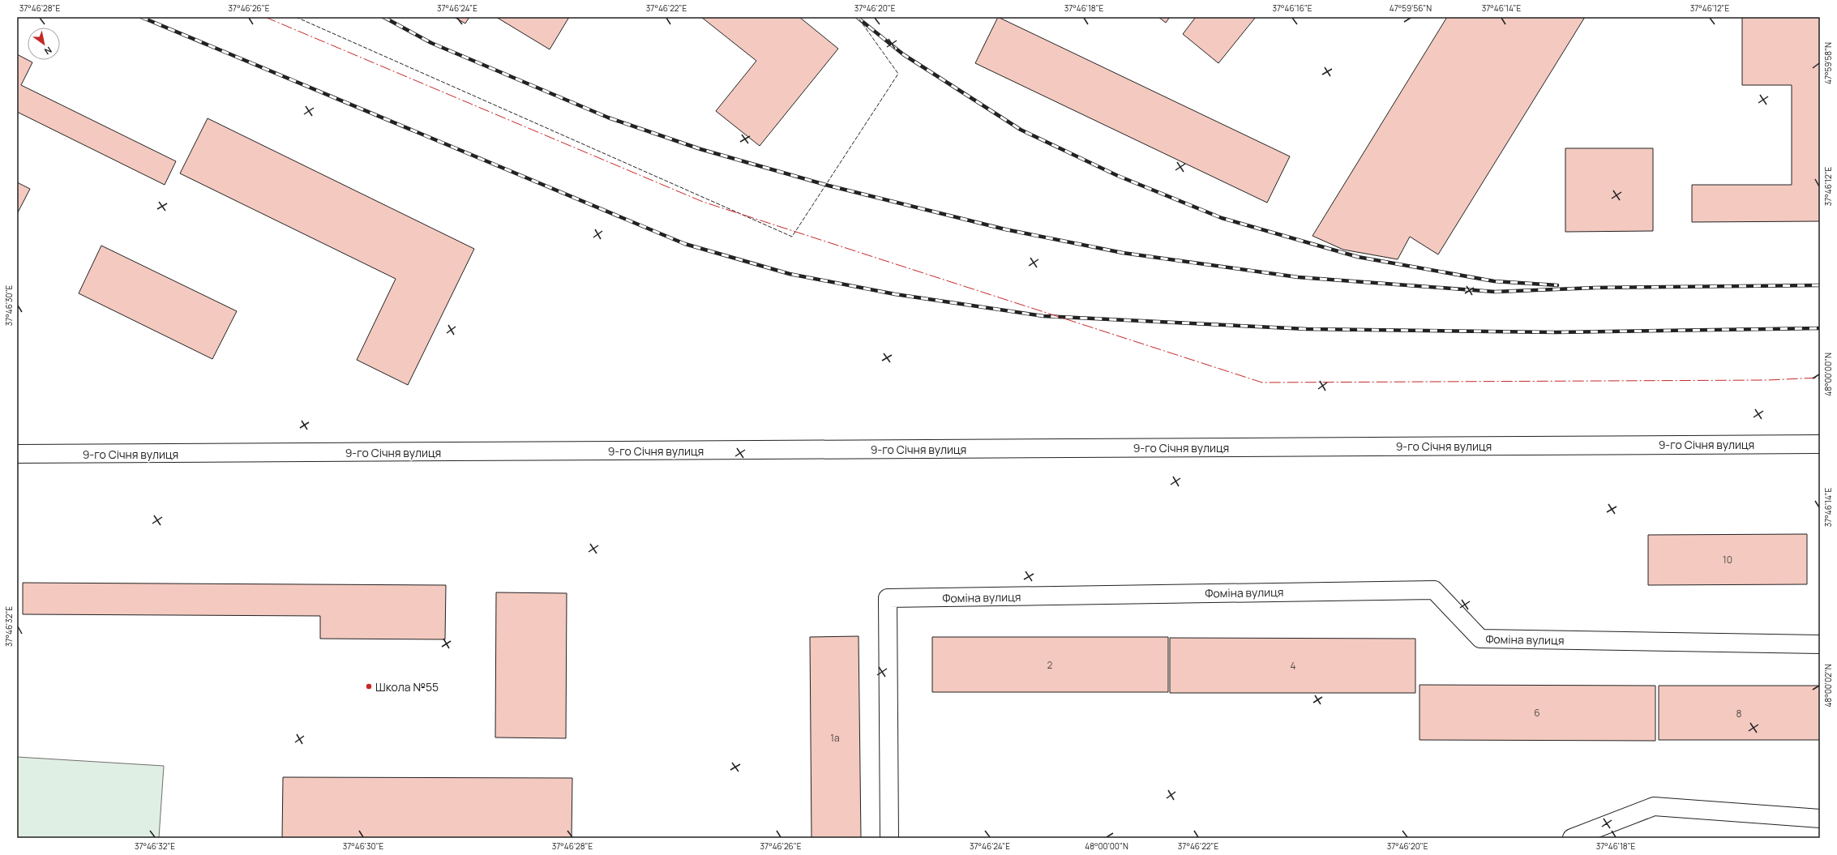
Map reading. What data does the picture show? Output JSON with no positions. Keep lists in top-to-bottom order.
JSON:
{
  "streets": {
    "street": ["9-го Січня вулиця", "Фоміна вулиця"]
  },
  "places": ["Школа №55"],
  "house_numbers": [
    "10",
    "2",
    "4",
    "6",
    "8",
    "1а"
  ],
  "north": "bottom right",
  "coordinates": [
    "37°46'28\"E",
    "37°46'26\"E",
    "37°46'24\"E",
    "37°46'22\"E",
    "37°46'20\"E",
    "37°46'18\"E",
    "37°46'16\"E",
    "47°59'56\"N",
    "37°46'14\"E",
    "37°46'12\"E",
    "47°59'58\"N",
    "37°46'30\"E",
    "48°00'00\"N",
    "37°46'32\"E",
    "48°00'02\"N"
  ]
}
